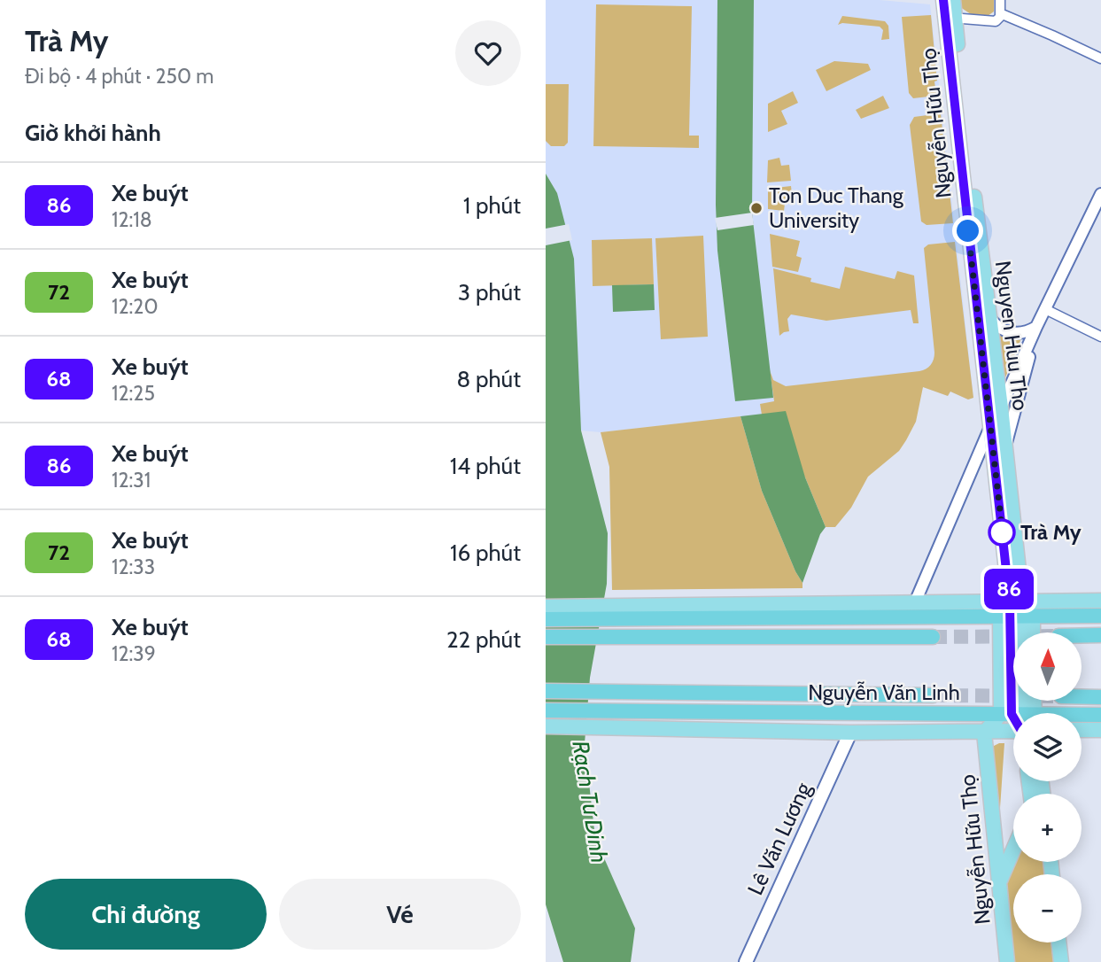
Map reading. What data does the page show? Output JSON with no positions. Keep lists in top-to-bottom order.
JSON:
{
  "streets": {
    "highway": ["Nguyễn Văn Linh"],
    "main road": ["Nguyễn Hữu Thọ", "Nguyen Huu Tho", "Lê Văn Lương"]
  },
  "crossings": [
    ["Nguyễn Hữu Thọ", "Nguyen Huu Tho"],
    ["Nguyễn Hữu Thọ", "Nguyễn Văn Linh"],
    ["Nguyễn Văn Linh", "Lê Văn Lương"]
  ],
  "water": ["Rạch Tư Dinh"],
  "places": ["Ton Duc Thang University", "Trà My"],
  "lines": ["bus line 86"],
  "north": "top",
  "page": {
    "heading": [
      ["Trà My", "Đi bộ · 4 phút · 250 m"],
      "Giờ khởi hành"
    ],
    "on_map": "86",
    "list": [
      {
        "mark": "86",
        "name": "Xe buýt",
        "note": "12:18",
        "value": "1 phút"
      },
      {
        "mark": "72",
        "name": "Xe buýt",
        "note": "12:20",
        "value": "3 phút"
      },
      {
        "mark": "68",
        "name": "Xe buýt",
        "note": "12:25",
        "value": "8 phút"
      },
      {
        "mark": "86",
        "name": "Xe buýt",
        "note": "12:31",
        "value": "14 phút"
      },
      {
        "mark": "72",
        "name": "Xe buýt",
        "note": "12:33",
        "value": "16 phút"
      },
      {
        "mark": "68",
        "name": "Xe buýt",
        "note": "12:39",
        "value": "22 phút"
      }
    ],
    "map_buttons": ["+", "−"],
    "buttons": ["Chỉ đường", "Vé"]
  }
}
